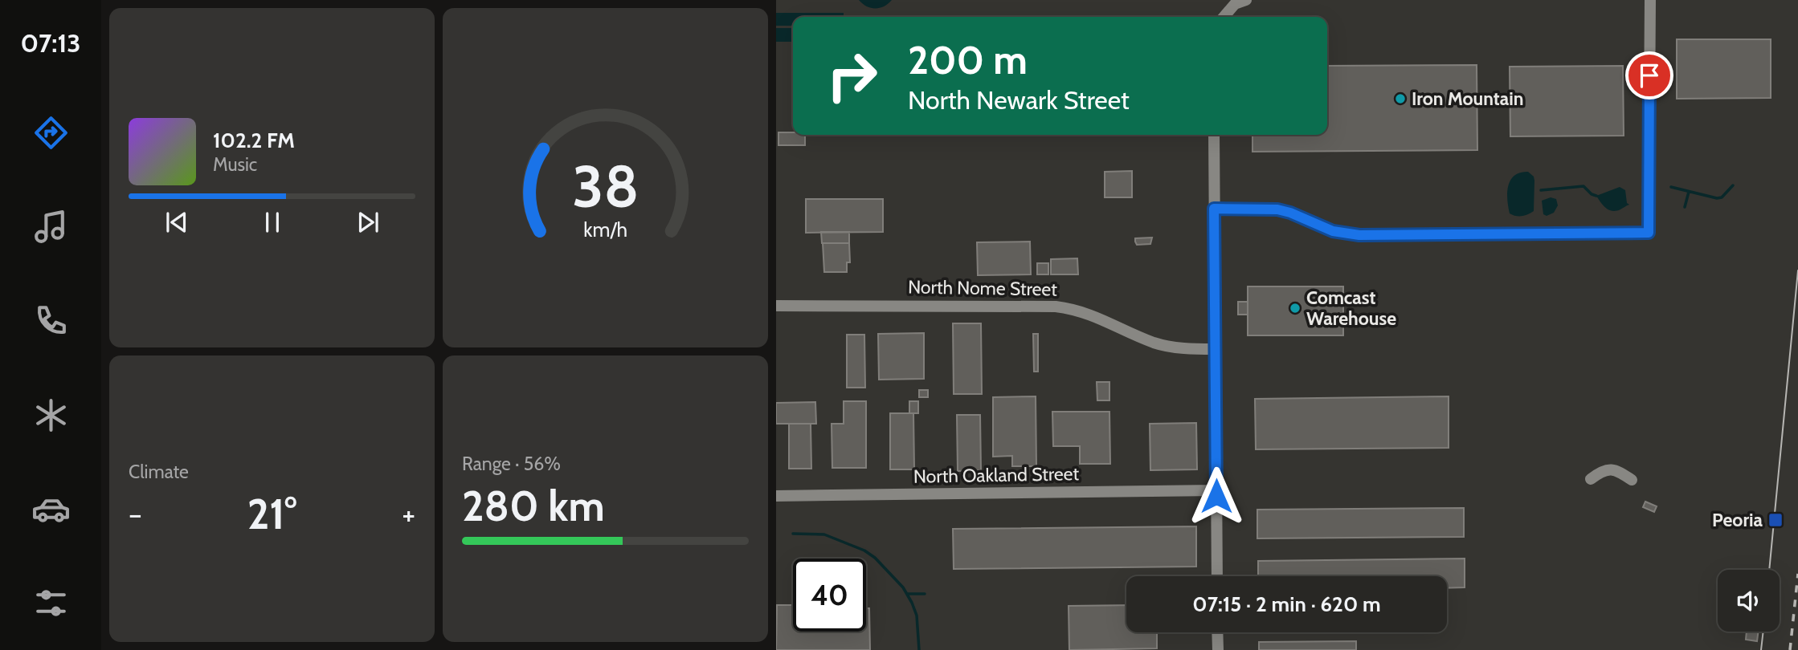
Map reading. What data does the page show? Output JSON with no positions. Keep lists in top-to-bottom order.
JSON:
{
  "streets": {
    "street": ["North Nome Street", "North Oakland Street"]
  },
  "places": {
    "other": ["Iron Mountain", "Comcast Warehouse"],
    "transit": ["Peoria"]
  },
  "page": {
    "tabs": "07:13",
    "turn": ["200 m", "North Newark Street"],
    "song": ["102.2 FM", "Music"],
    "tile": [
      "Climate",
      ["Range · 56%", "280 km"]
    ],
    "heat": ["−", "21°", "+"],
    "limit": "40",
    "trip": "07:15 · 2 min · 620 m",
    "gauge": ["38", "km/h"]
  }
}
